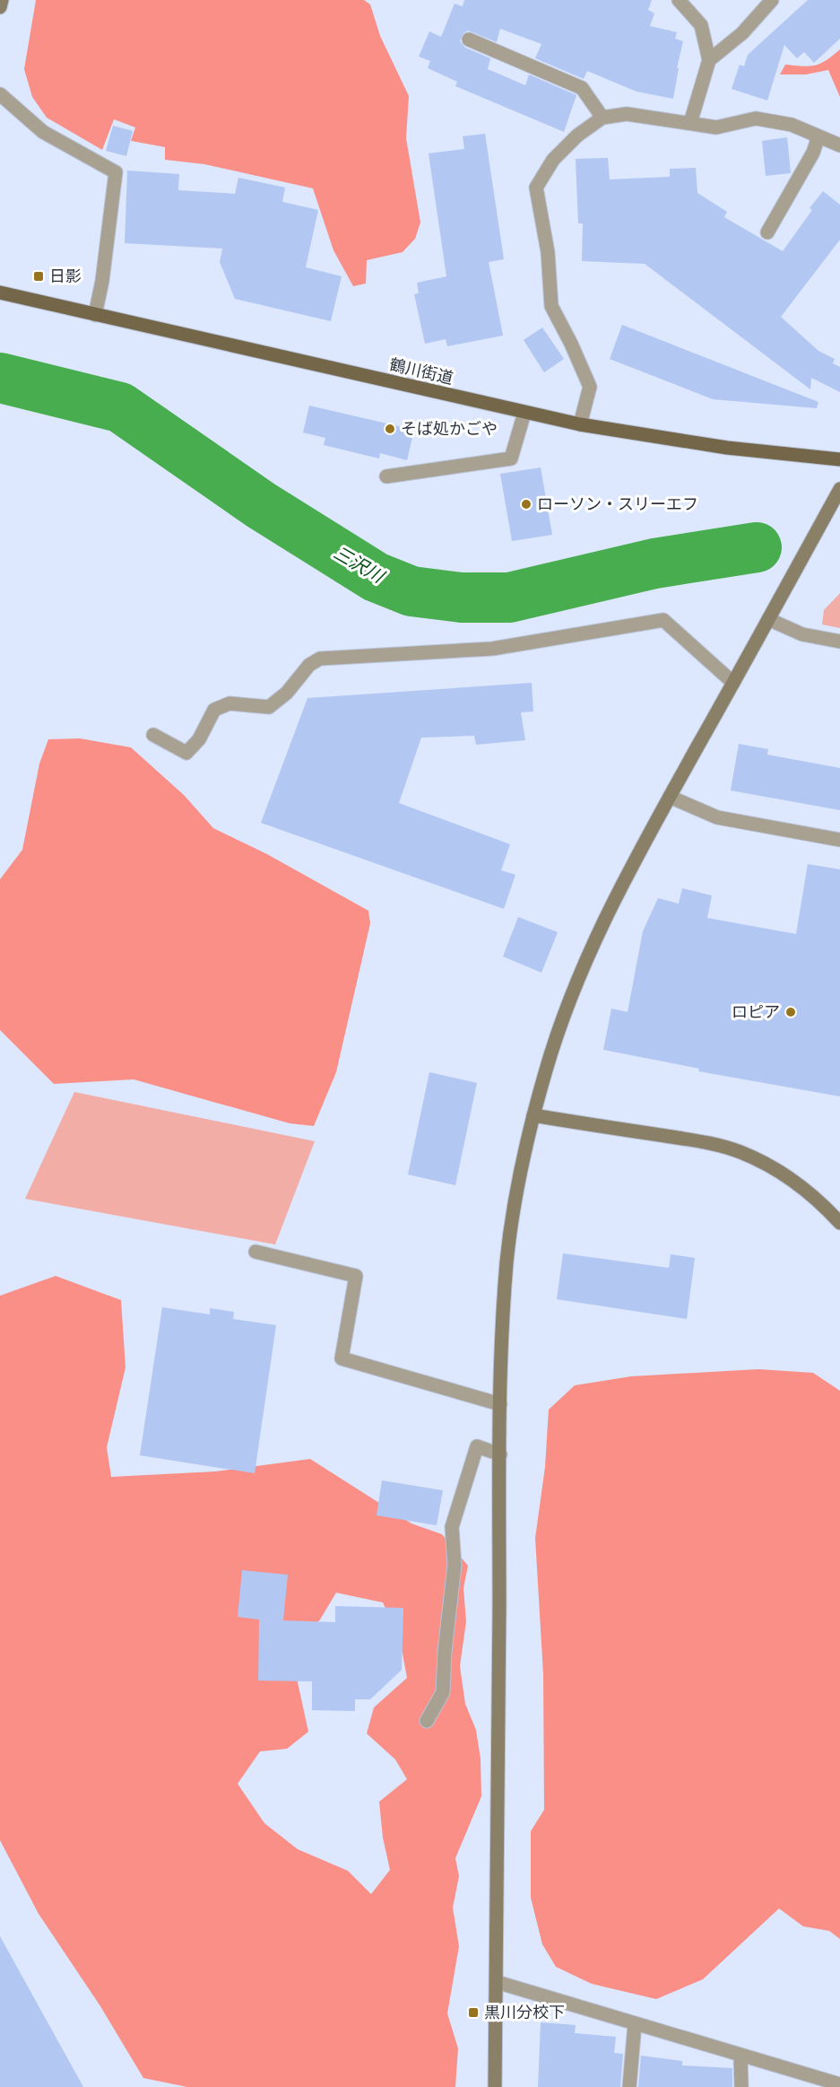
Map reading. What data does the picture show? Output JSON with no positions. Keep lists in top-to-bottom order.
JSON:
{
  "streets": {
    "main road": ["鶴川街道"]
  },
  "water": ["三沢川"],
  "places": {
    "transit": ["日影", "黒川分校下"],
    "other": ["そば処かごや", "ローソン・スリーエフ", "ロピア"]
  }
}
